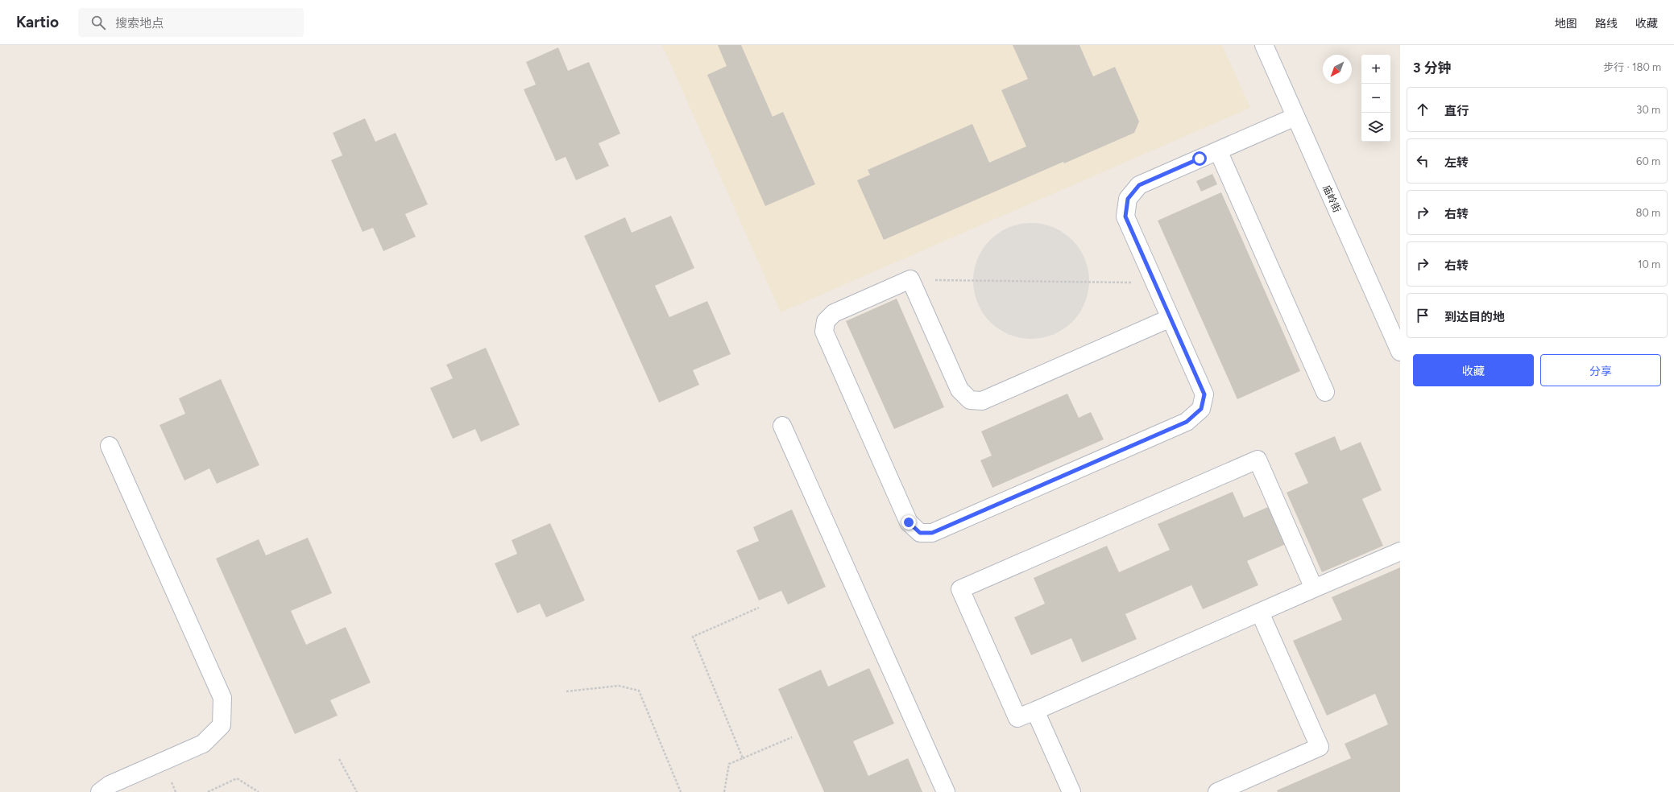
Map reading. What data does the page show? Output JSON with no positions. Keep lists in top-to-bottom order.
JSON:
{
  "streets": {
    "street": ["庙岭街"]
  },
  "north": "bottom left",
  "page": {
    "header": "Kartio",
    "search": "搜索地点",
    "nav": ["地图", "路线", "收藏"],
    "heading": ["3 分钟", "步行 · 180 m"],
    "map_buttons": ["+", "−"],
    "list": [
      ["直行", "30 m"],
      ["左转", "60 m"],
      ["右转", "80 m"],
      ["右转", "10 m"],
      "到达目的地"
    ],
    "buttons": ["收藏", "分享"]
  }
}
